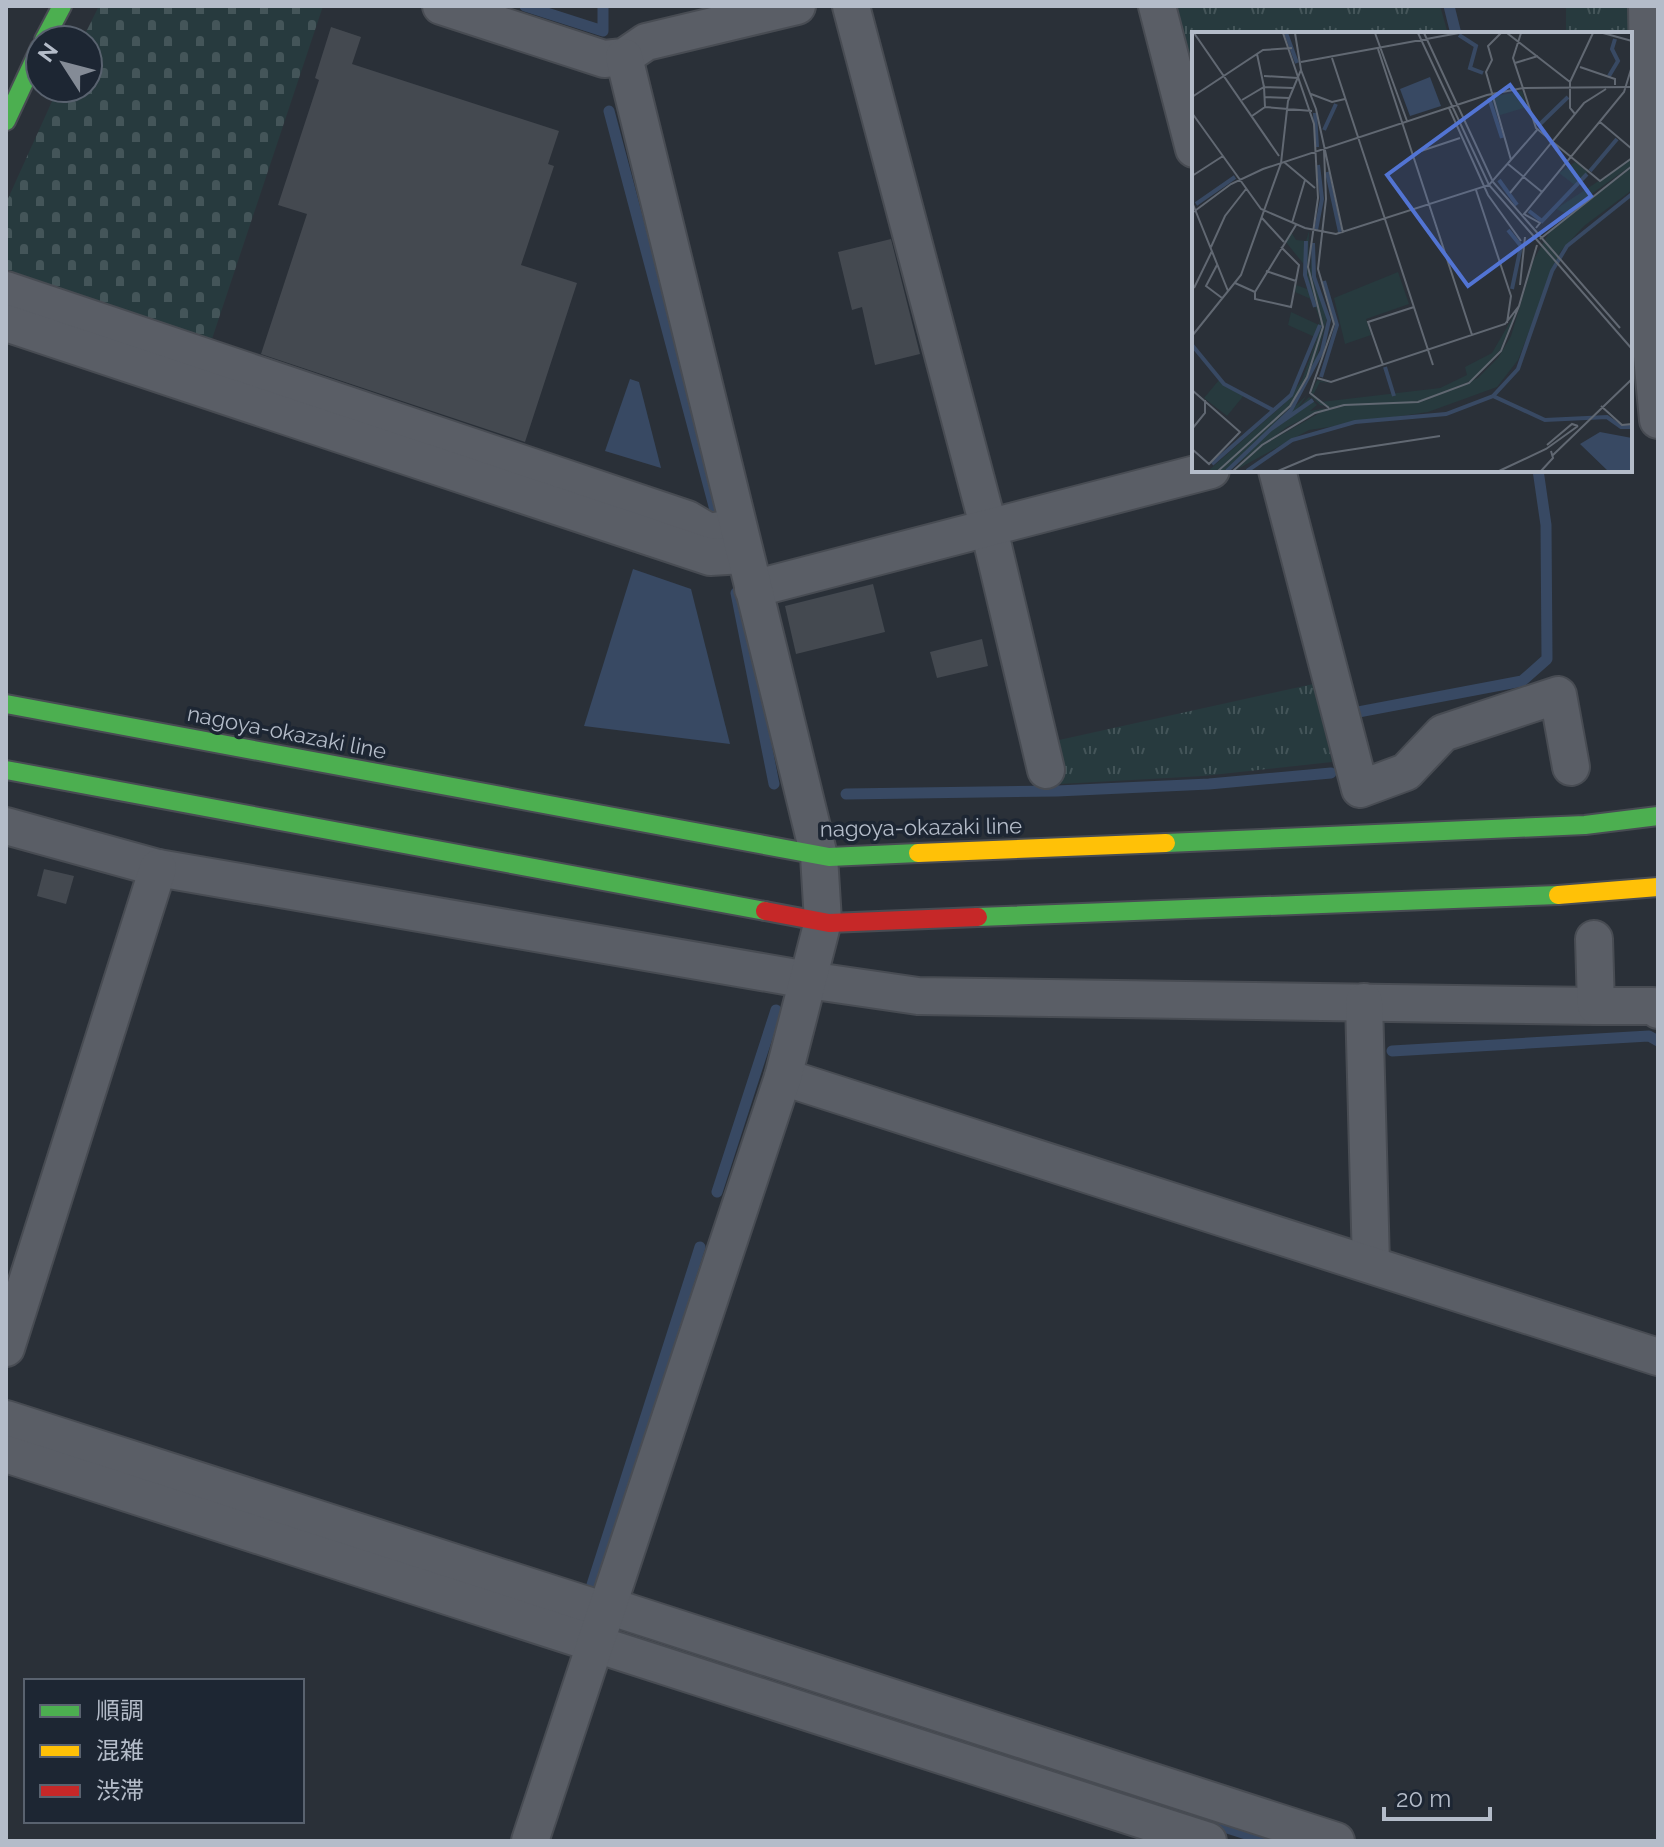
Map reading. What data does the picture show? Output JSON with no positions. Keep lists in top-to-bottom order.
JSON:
{
  "streets": {
    "main road": ["nagoya-okazaki line"]
  },
  "legend": ["順調", "混雑", "渋滞"],
  "scale_bar": "20 m",
  "north": "top left"
}
